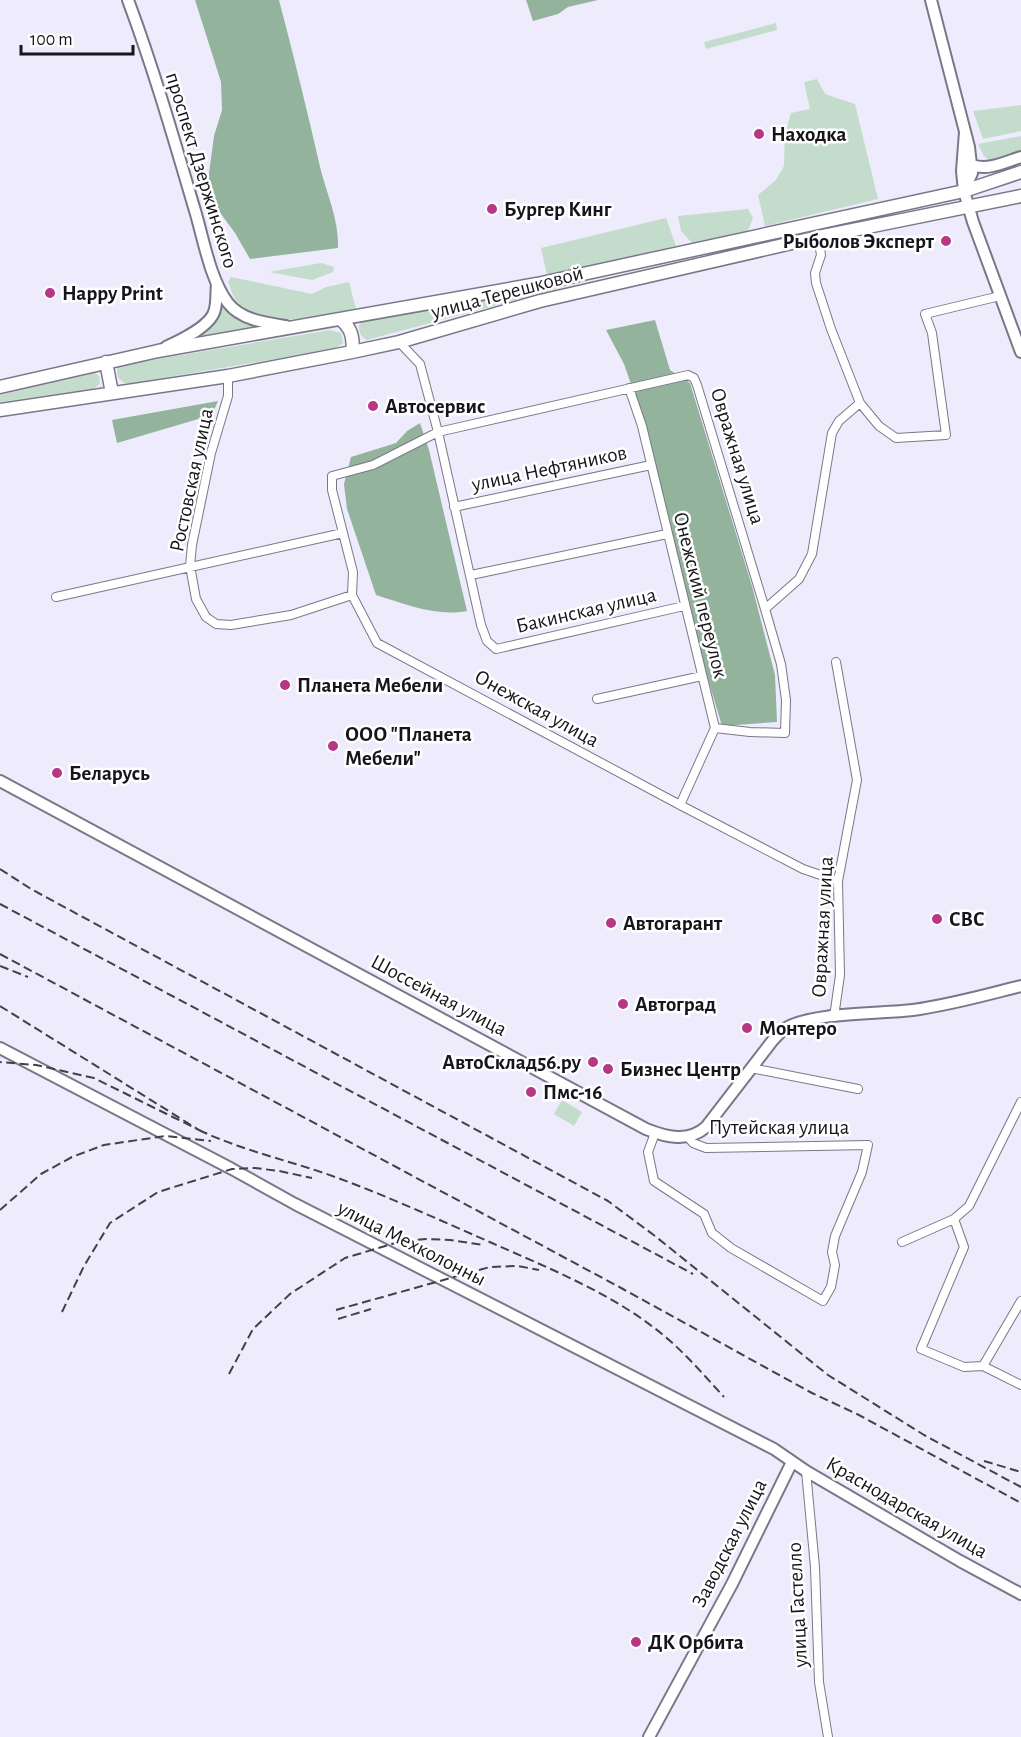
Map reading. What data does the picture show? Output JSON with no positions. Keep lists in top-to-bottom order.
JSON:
{
  "streets": {
    "main road": ["улица Терешковой"],
    "street": [
      "проспект Дзержинского",
      "Овражная улица",
      "улица Нефтяников",
      "Ростовская улица",
      "Онежский переулок",
      "Бакинская улица",
      "Онежская улица",
      "Шоссейная улица",
      "Путейская улица",
      "улица Мехколонны",
      "Краснодарская улица",
      "Заводская улица",
      "улица Гастелло"
    ]
  },
  "crossings": [
    ["улица Терешковой", "Ростовская улица"],
    ["Овражная улица", "Онежский переулок"],
    ["Овражная улица", "Онежская улица"],
    ["улица Нефтяников", "Онежский переулок"],
    ["Ростовская улица", "Онежская улица"],
    ["Онежский переулок", "Бакинская улица"],
    ["Шоссейная улица", "Путейская улица"],
    ["улица Мехколонны", "Краснодарская улица"],
    ["улица Мехколонны", "Заводская улица"],
    ["улица Мехколонны", "улица Гастелло"],
    ["Краснодарская улица", "улица Гастелло"]
  ],
  "places": [
    "Находка",
    "Бургер Кинг",
    "Рыболов Эксперт",
    "Happy Print",
    "Автосервис",
    "Планета Мебели",
    "ООО \"Планета Мебели\"",
    "Беларусь",
    "СВС",
    "Автогарант",
    "Автоград",
    "Монтеро",
    "АвтоСклад56.ру",
    "Бизнес Центр",
    "Пмс-16",
    "ДК Орбита"
  ],
  "scale_bar": "100 m"
}
